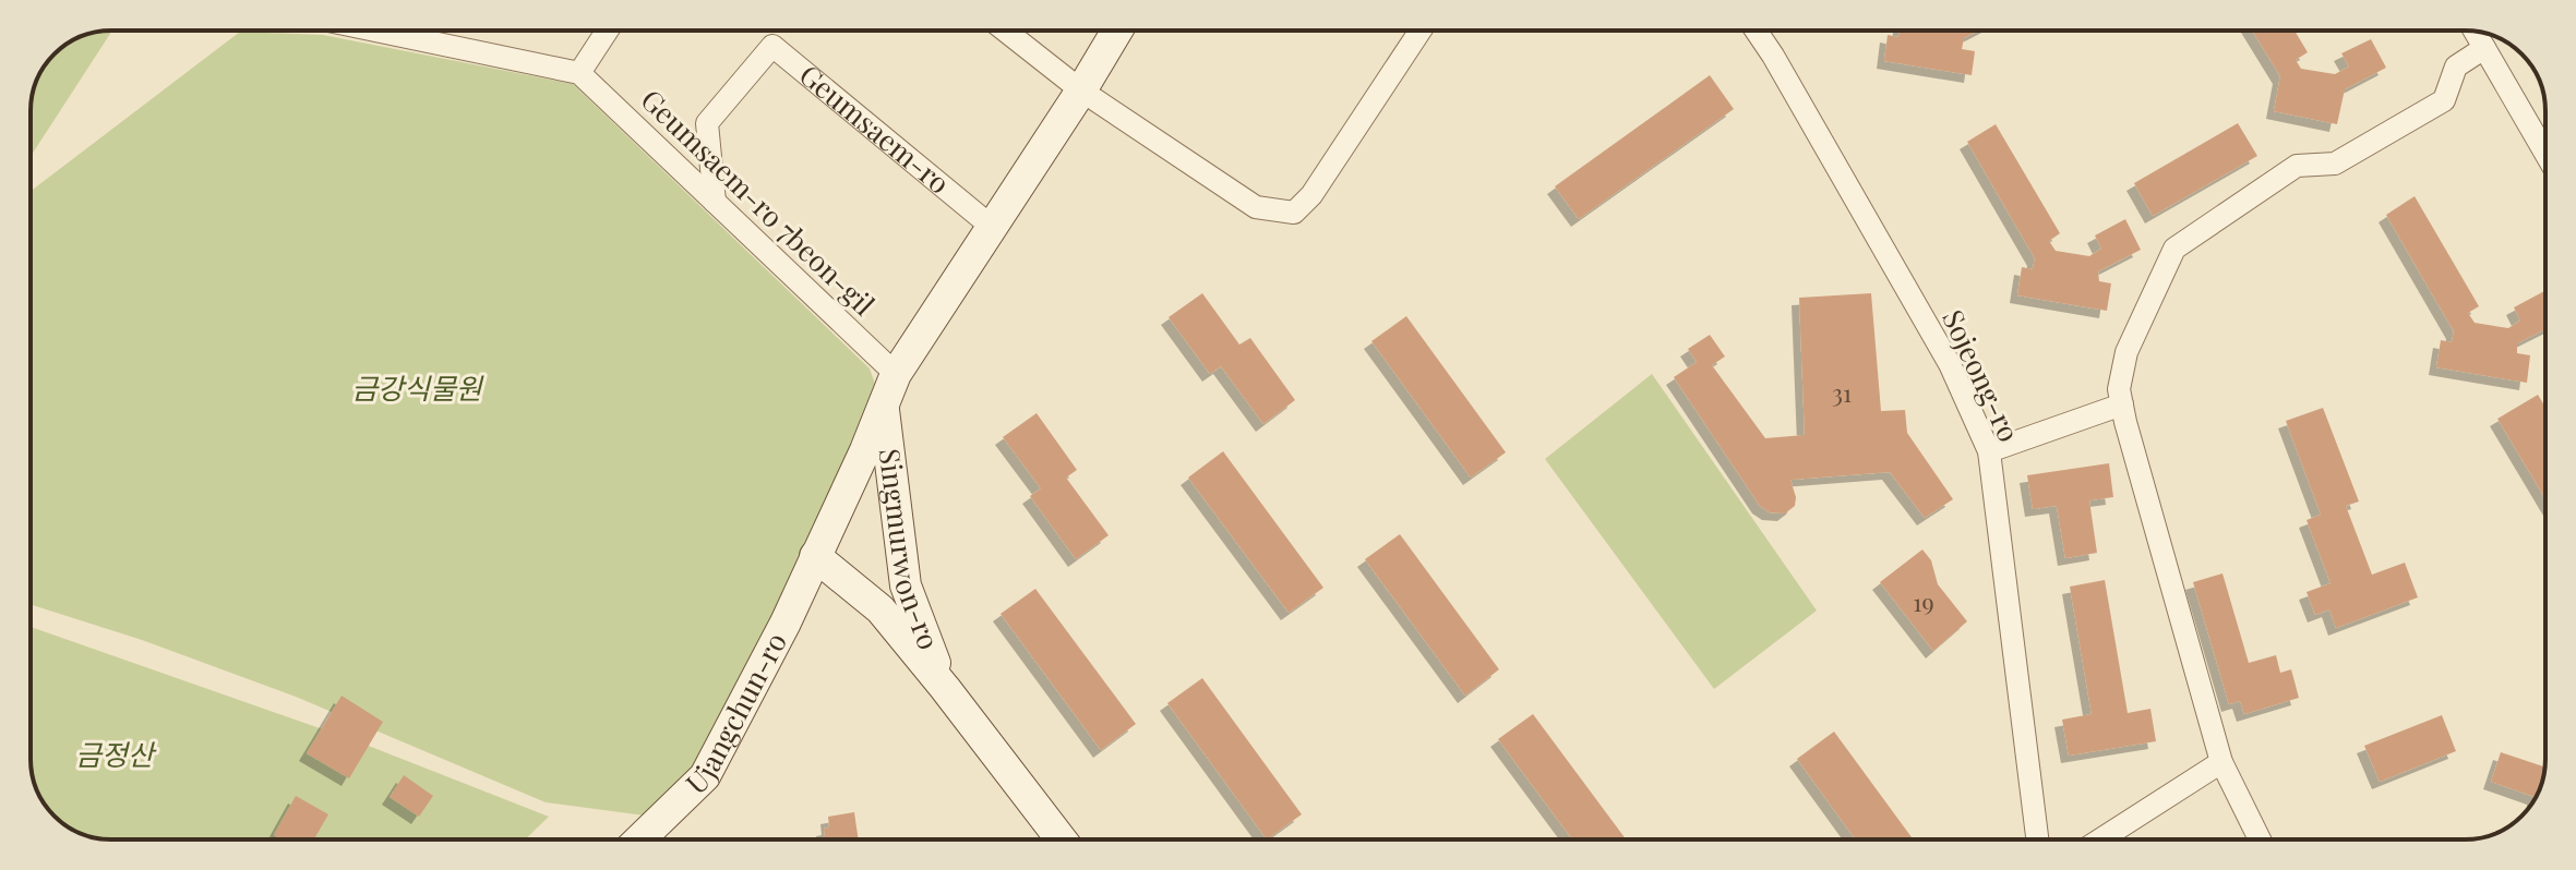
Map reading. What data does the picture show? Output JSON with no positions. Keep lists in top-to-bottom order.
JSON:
{
  "streets": {
    "main road": ["Singmurwon-ro", "Ujangchun-ro"],
    "street": ["Geumsaem-ro", "Geumsaem-ro 7beon-gil", "Sojeong-ro"]
  },
  "crossings": [
    ["Geumsaem-ro", "Geumsaem-ro 7beon-gil"],
    ["Singmurwon-ro", "Ujangchun-ro"]
  ],
  "parks": ["금강식물원", "금정산"],
  "house_numbers": ["31", "19"]
}
